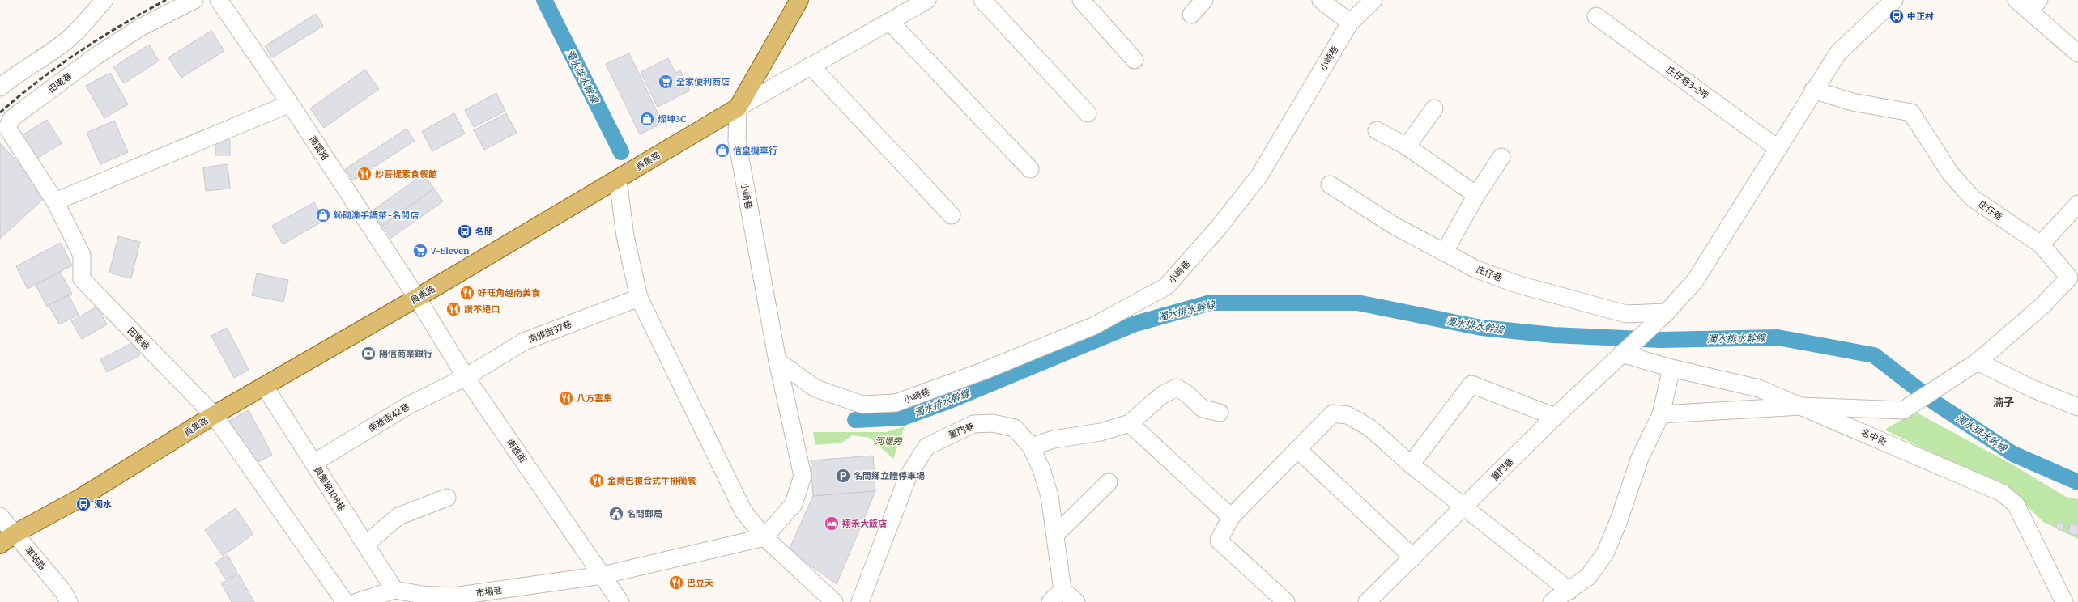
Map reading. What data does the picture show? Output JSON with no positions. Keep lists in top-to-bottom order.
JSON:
{
  "streets": {
    "main road": ["員集路"],
    "street": [
      "小崎巷",
      "田墘巷",
      "庄仔巷3-2弄",
      "南雲路",
      "庄仔巷",
      "南雅街37巷",
      "南雅街42巷",
      "董門巷",
      "名中街",
      "南雅街",
      "員集路108巷",
      "車站路",
      "市場巷"
    ]
  },
  "crossings": [
    ["小崎巷", "員集路"],
    ["田墘巷", "員集路"],
    ["南雲路", "員集路"],
    ["南雲路", "南雅街"],
    ["員集路", "南雅街"],
    ["員集路", "員集路108巷"],
    ["員集路", "車站路"],
    ["庄仔巷", "董門巷"],
    ["庄仔巷", "名中街"],
    ["南雅街37巷", "南雅街42巷"],
    ["南雅街37巷", "南雅街"],
    ["南雅街42巷", "南雅街"],
    ["南雅街42巷", "員集路108巷"],
    ["董門巷", "名中街"],
    ["南雅街", "市場巷"],
    ["員集路108巷", "市場巷"]
  ],
  "districts": ["湳子"],
  "water": ["濁水排水幹線"],
  "parks": ["河堤旁"],
  "places": {
    "bus stop": ["中正村", "名間", "濁水"],
    "supermarket": ["全家便利商店", "7-Eleven"],
    "shop": ["燦坤3C", "信皇機車行", "鈊砌潗手調茶-名間店"],
    "restaurant": [
      "妙菩提素食餐館",
      "好旺角越南美食",
      "讚不絕口",
      "八方雲集",
      "金喬巴複合式牛排簡餐",
      "巴豆夭"
    ],
    "bank": ["陽信商業銀行"],
    "parking": ["名間鄉立體停車場"],
    "public building": ["名間郵局"],
    "hotel": ["翔禾大飯店"]
  }
}
